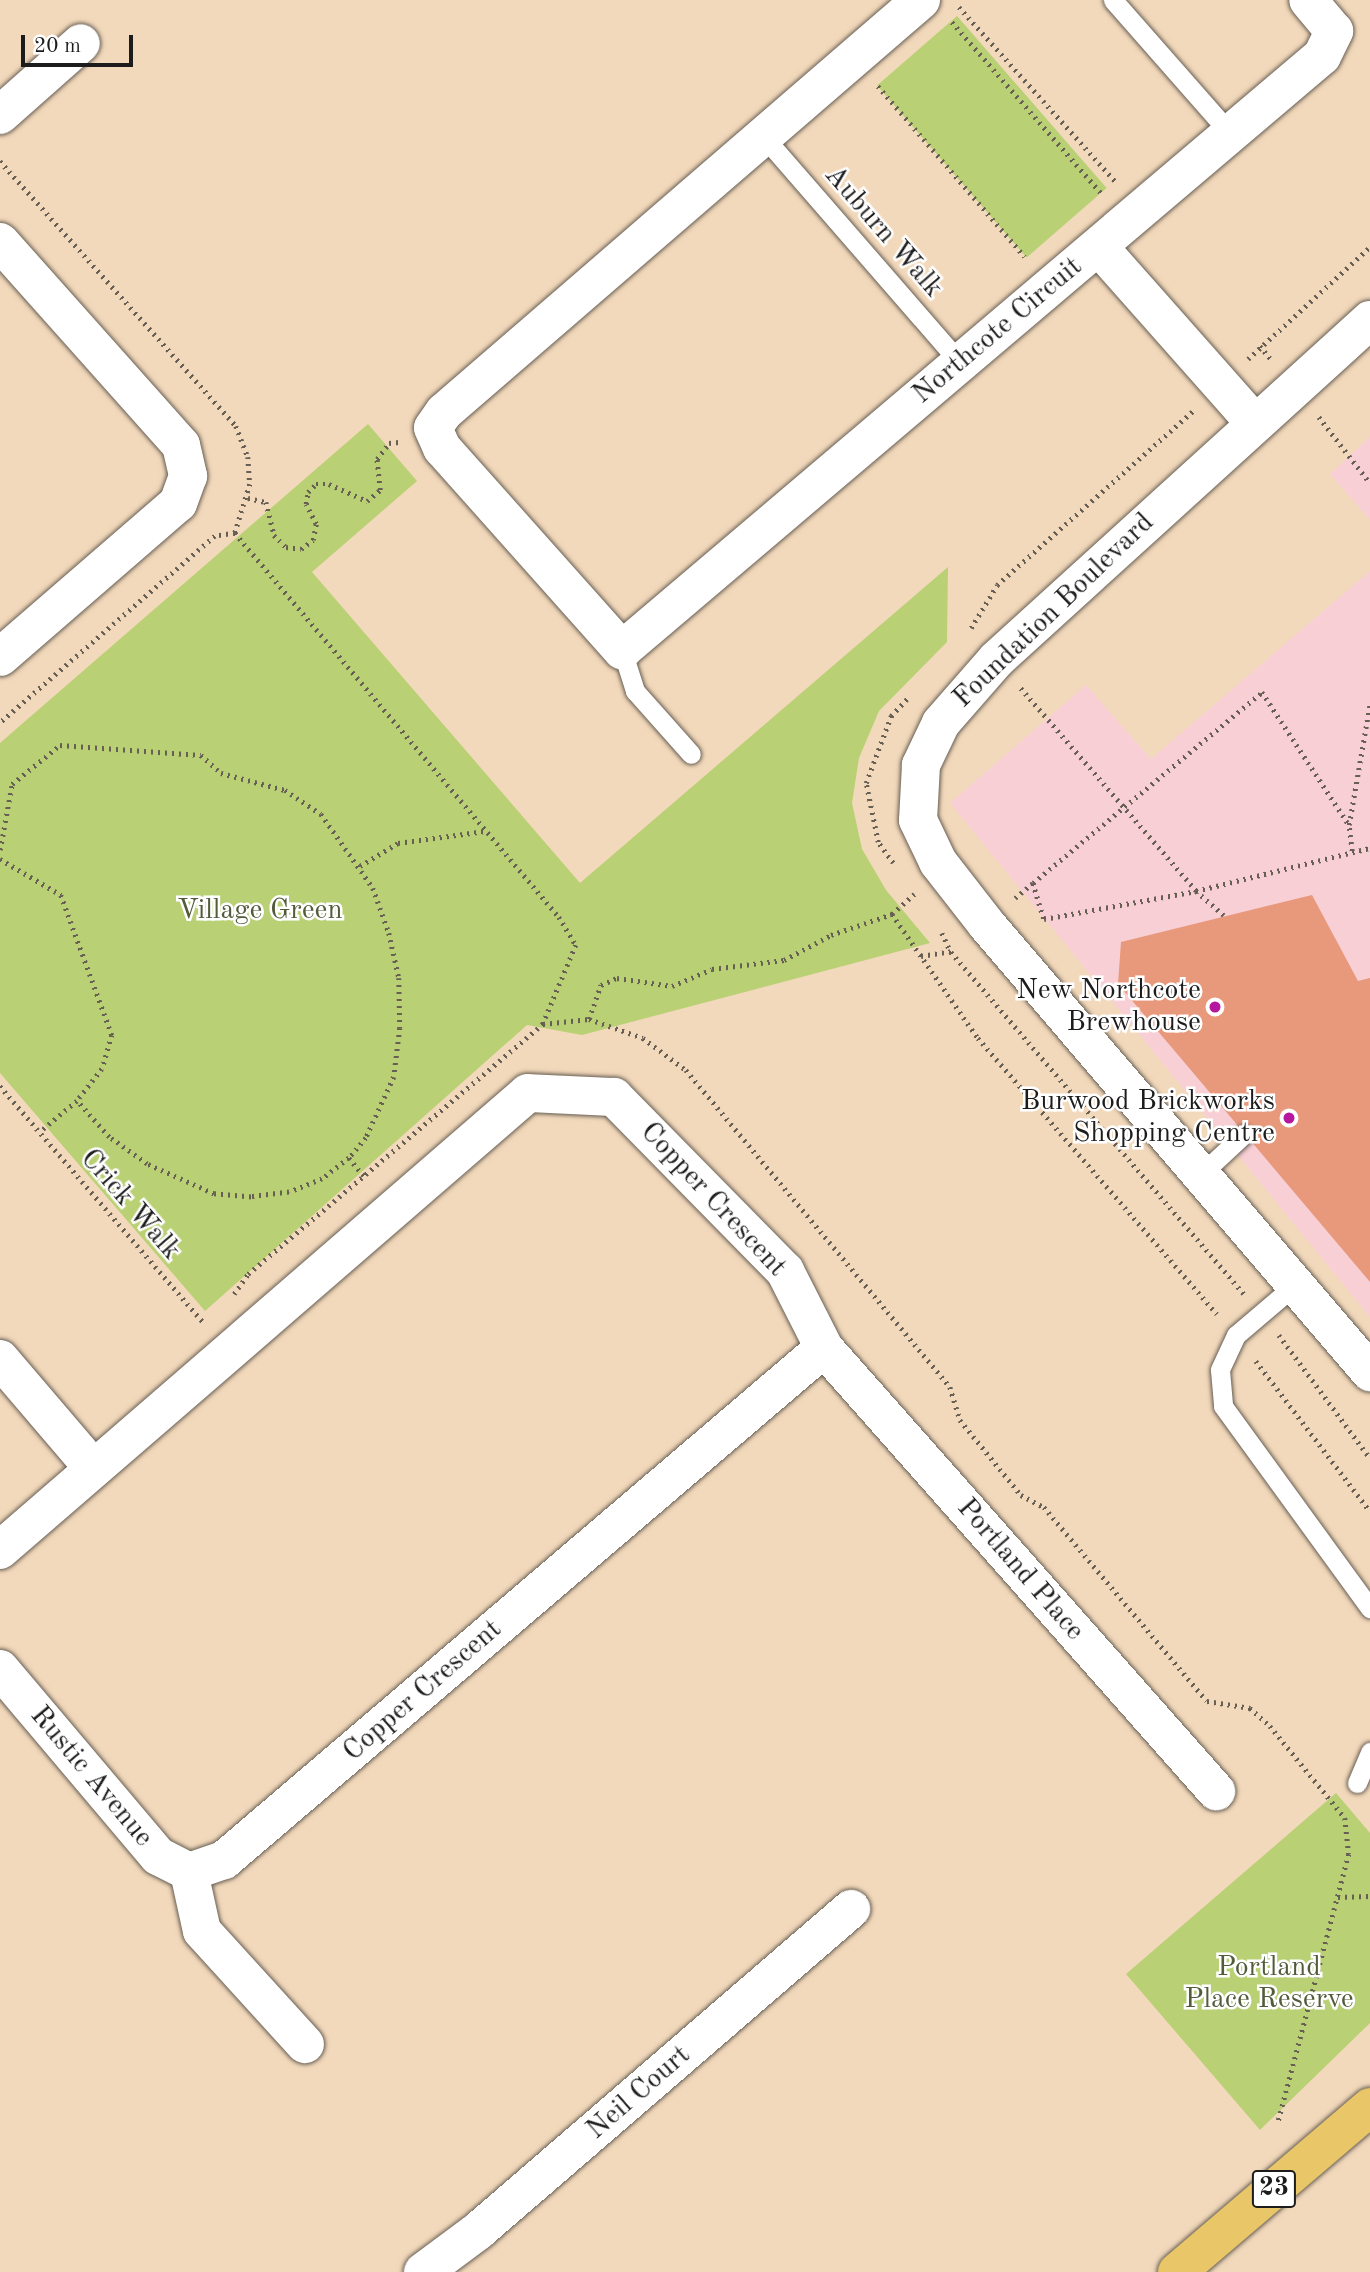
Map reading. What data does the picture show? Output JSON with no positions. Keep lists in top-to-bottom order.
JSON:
{
  "streets": {
    "main road": ["23"],
    "street": [
      "Northcote Circuit",
      "Foundation Boulevard",
      "Copper Crescent",
      "Portland Place",
      "Rustic Avenue",
      "Neil Court"
    ],
    "lane": ["Auburn Walk"],
    "path": ["Crick Walk"]
  },
  "crossings": [
    ["Auburn Walk", "Northcote Circuit"],
    ["Copper Crescent", "Crick Walk"],
    ["Copper Crescent", "Portland Place"],
    ["Copper Crescent", "Rustic Avenue"]
  ],
  "parks": ["Village Green", "Portland Place Reserve"],
  "places": ["New Northcote Brewhouse", "Burwood Brickworks Shopping Centre"],
  "scale_bar": "20 m"
}
